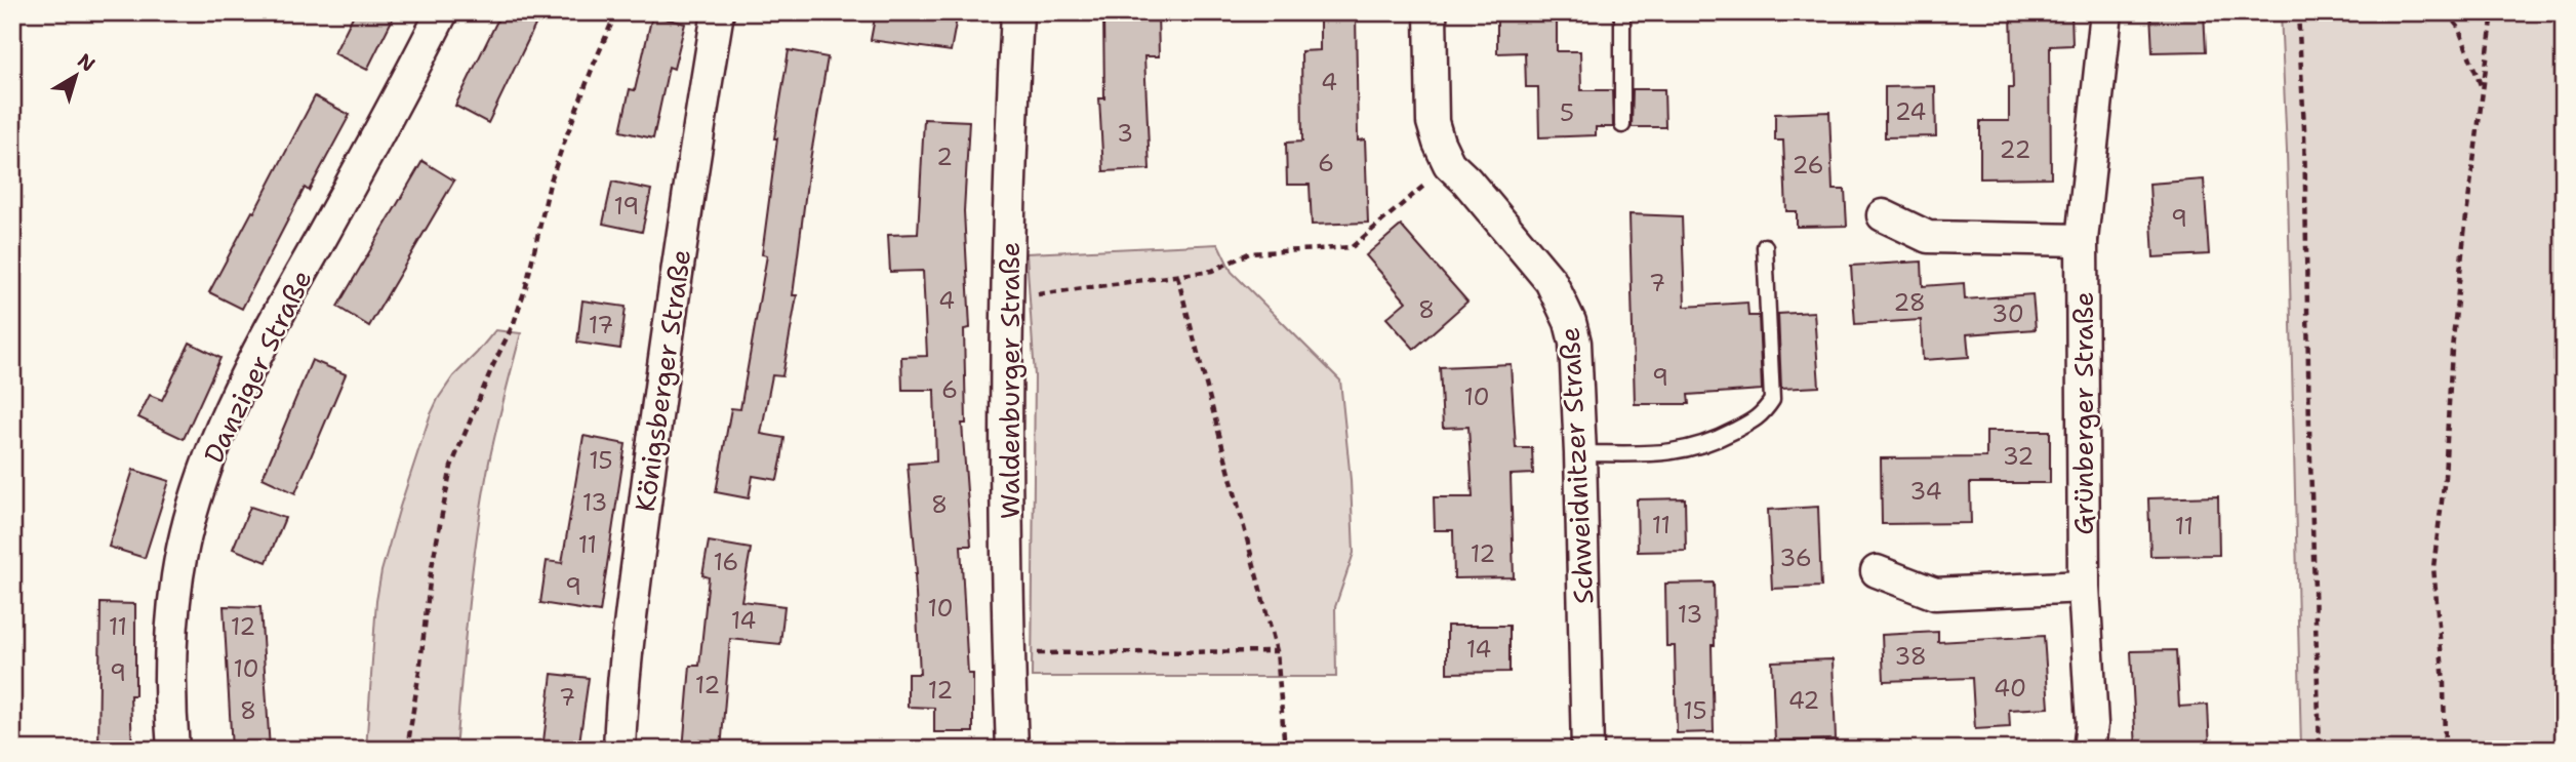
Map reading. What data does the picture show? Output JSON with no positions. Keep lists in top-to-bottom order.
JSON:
{
  "streets": {
    "street": [
      "Danziger Straße",
      "Königsberger Straße",
      "Waldenburger Straße",
      "Grünberger Straße",
      "Schweidnitzer Straße"
    ]
  },
  "house_numbers": [
    "4",
    "24",
    "5",
    "3",
    "22",
    "2",
    "6",
    "26",
    "19",
    "9",
    "7",
    "4",
    "28",
    "8",
    "30",
    "17",
    "9",
    "6",
    "10",
    "32",
    "15",
    "34",
    "13",
    "8",
    "11",
    "11",
    "11",
    "12",
    "36",
    "16",
    "9",
    "10",
    "13",
    "14",
    "11",
    "12",
    "14",
    "38",
    "10",
    "9",
    "12",
    "40",
    "12",
    "7",
    "42",
    "8",
    "15"
  ],
  "north": "top right"
}
